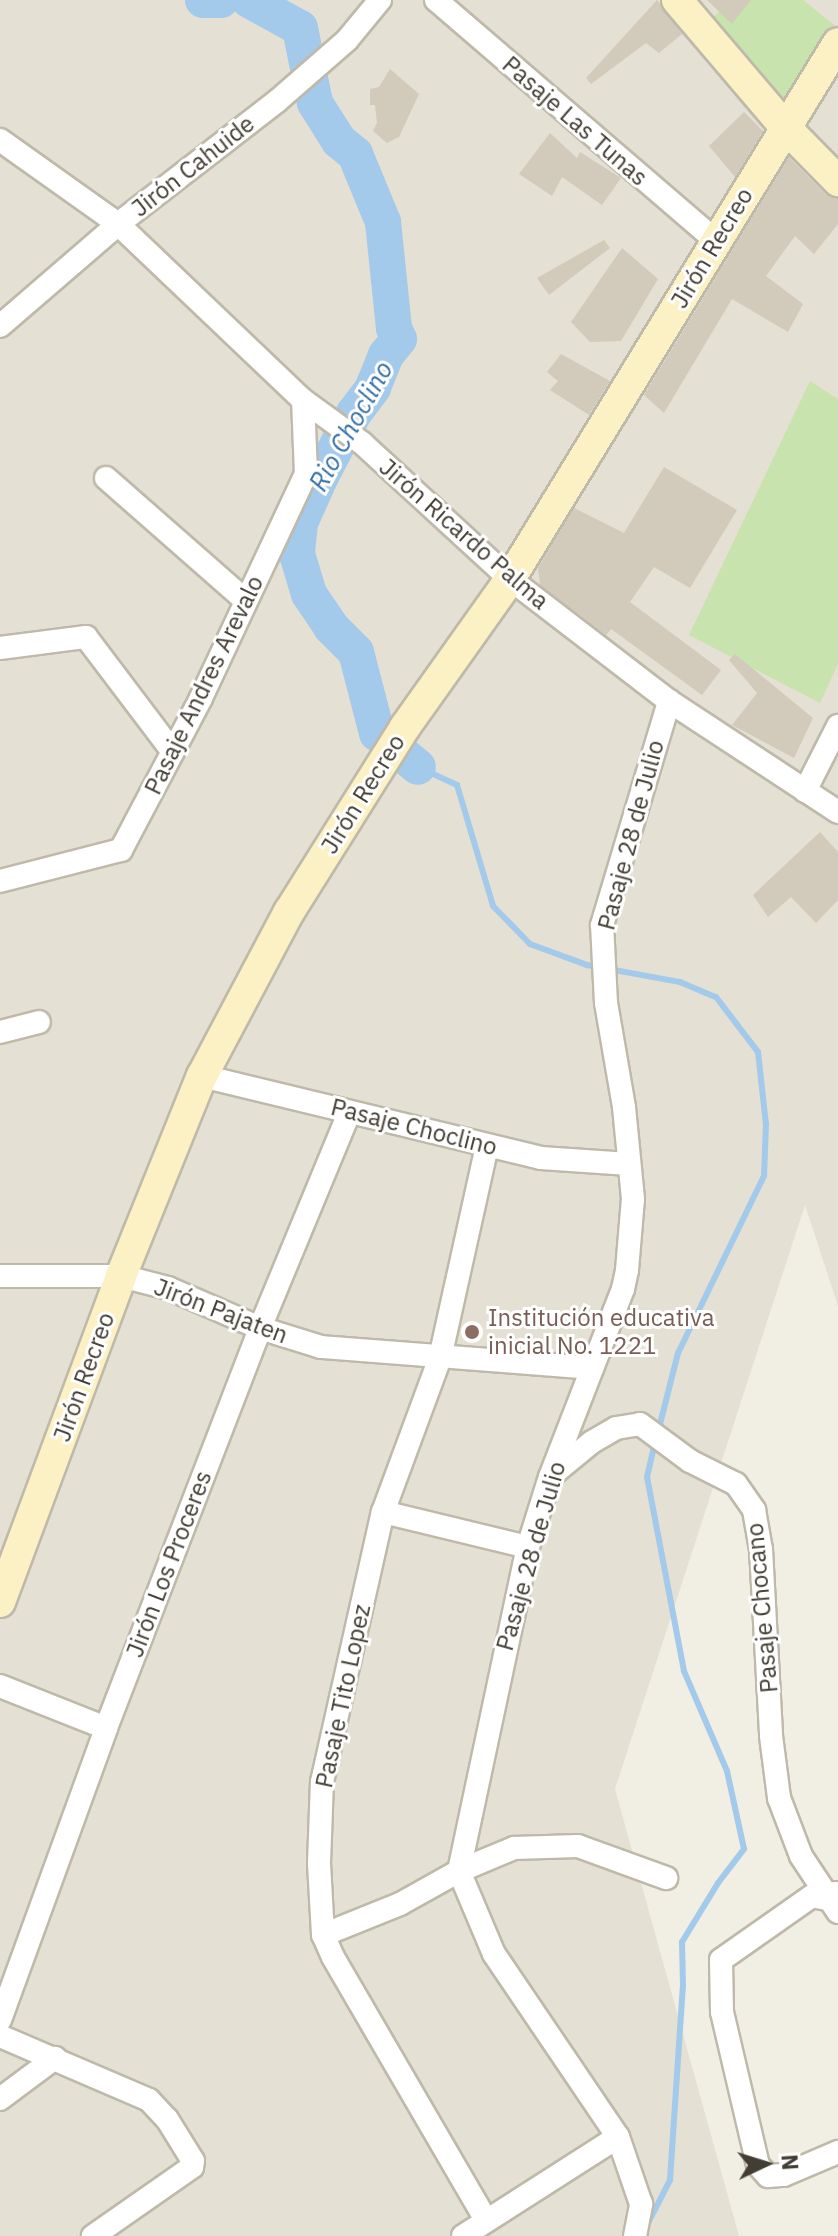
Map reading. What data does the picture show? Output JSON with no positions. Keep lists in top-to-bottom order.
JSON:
{
  "streets": {
    "main road": ["Jirón Recreo"],
    "street": [
      "Pasaje Las Tunas",
      "Jirón Cahuide",
      "Jirón Ricardo Palma",
      "Pasaje Andres Arevalo",
      "Pasaje 28 de Julio",
      "Pasaje Choclino",
      "Jirón Pajaten",
      "Jirón Los Proceres",
      "Pasaje Chocano",
      "Pasaje Tito Lopez"
    ]
  },
  "crossings": [
    ["Pasaje Las Tunas", "Jirón Recreo"],
    ["Jirón Cahuide", "Jirón Ricardo Palma"],
    ["Jirón Recreo", "Jirón Ricardo Palma"],
    ["Jirón Recreo", "Pasaje Choclino"],
    ["Jirón Recreo", "Jirón Pajaten"],
    ["Jirón Ricardo Palma", "Pasaje Andres Arevalo"],
    ["Jirón Ricardo Palma", "Pasaje 28 de Julio"],
    ["Pasaje 28 de Julio", "Pasaje Choclino"],
    ["Pasaje 28 de Julio", "Jirón Pajaten"],
    ["Pasaje 28 de Julio", "Pasaje Chocano"],
    ["Pasaje Choclino", "Jirón Los Proceres"],
    ["Pasaje Choclino", "Pasaje Tito Lopez"],
    ["Jirón Pajaten", "Jirón Los Proceres"],
    ["Jirón Pajaten", "Pasaje Tito Lopez"]
  ],
  "water": ["Rio Choclino"],
  "places": ["Institución educativa inicial No. 1221"],
  "north": "right"
}
